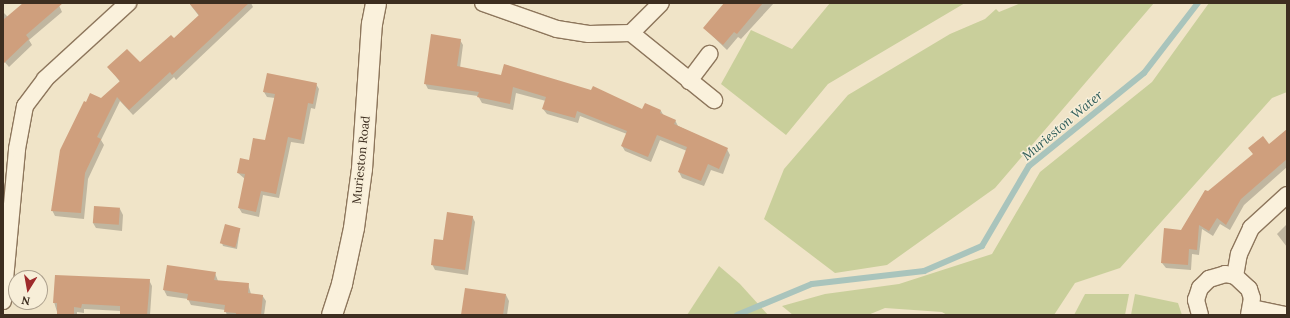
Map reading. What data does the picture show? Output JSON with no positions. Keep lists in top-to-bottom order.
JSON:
{
  "streets": {
    "street": ["Murieston Road"]
  },
  "water": ["Murieston Water"],
  "north": "bottom"
}
